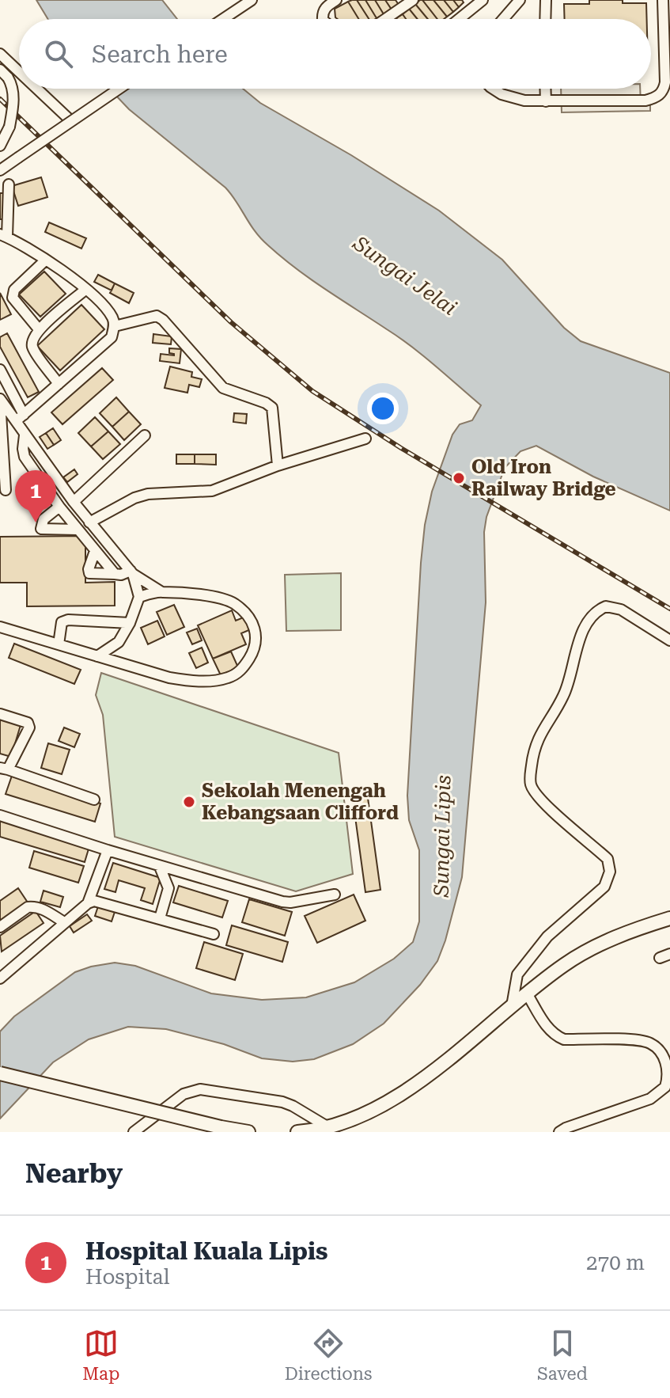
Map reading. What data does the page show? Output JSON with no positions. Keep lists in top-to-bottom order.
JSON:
{
  "water": ["Sungai Jelai", "Sungai Lipis"],
  "places": ["Old Iron Railway Bridge", "Sekolah Menengah Kebangsaan Clifford"],
  "page": {
    "search": "Search here",
    "pins": "1",
    "heading": "Nearby",
    "list": [
      {
        "mark": "1",
        "name": "Hospital Kuala Lipis",
        "note": "Hospital",
        "value": "270 m"
      }
    ],
    "nav": ["Map", "Directions", "Saved"]
  }
}
